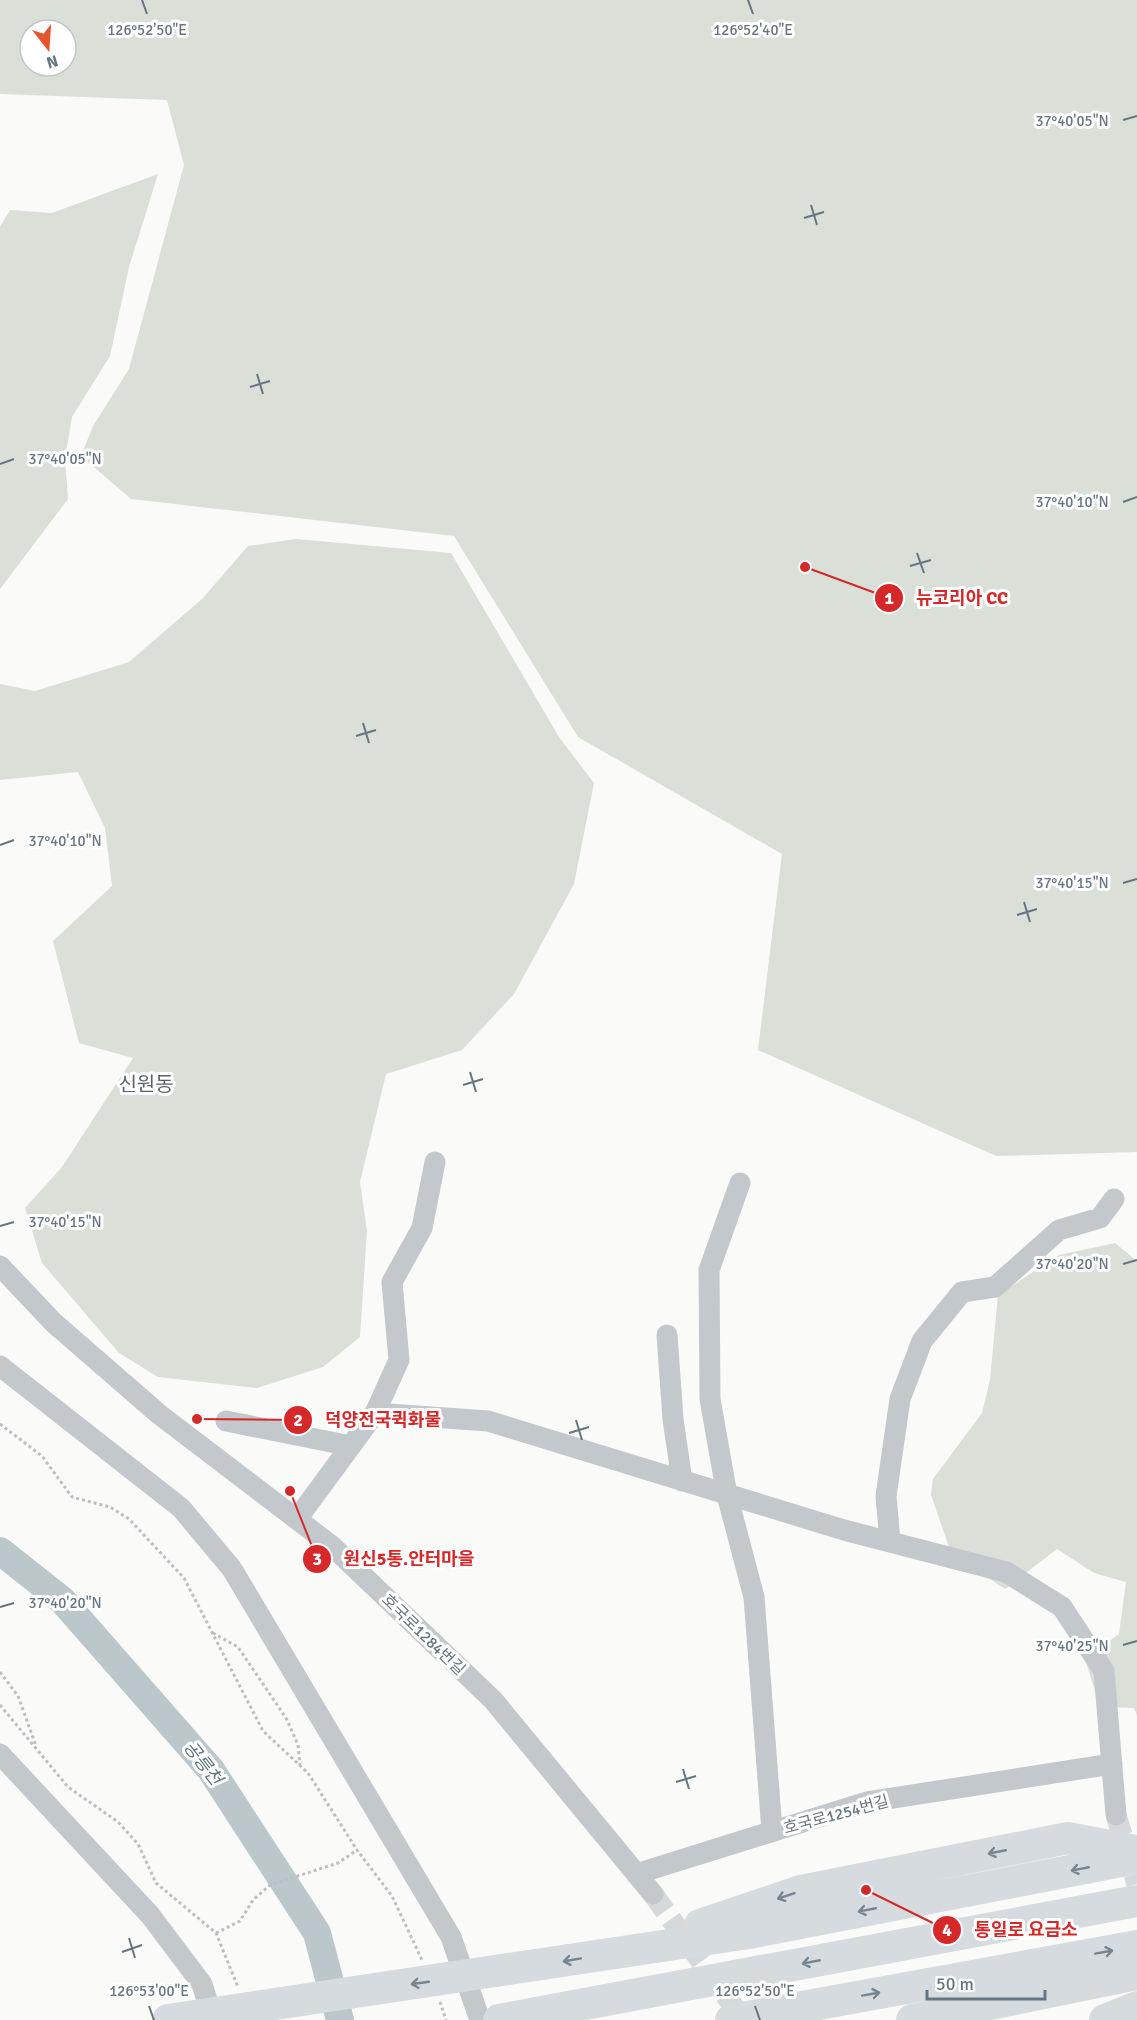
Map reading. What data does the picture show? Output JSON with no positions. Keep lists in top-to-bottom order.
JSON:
{
  "streets": {
    "street": ["호국로1284번길", "호국로1254번길"]
  },
  "crossings": [
    ["호국로1284번길", "호국로1254번길"]
  ],
  "districts": ["신원동"],
  "water": ["공릉천"],
  "places": [
    "뉴코리아 CC",
    "덕양전국퀵화물",
    "원신5통.안터마을",
    "통일로 요금소"
  ],
  "scale_bar": "50 m",
  "north": "bottom",
  "coordinates": [
    "126°52'50\"E",
    "126°52'40\"E",
    "37°40'05\"N",
    "37°40'10\"N",
    "37°40'15\"N",
    "37°40'20\"N",
    "37°40'25\"N",
    "126°53'00\"E"
  ]
}
